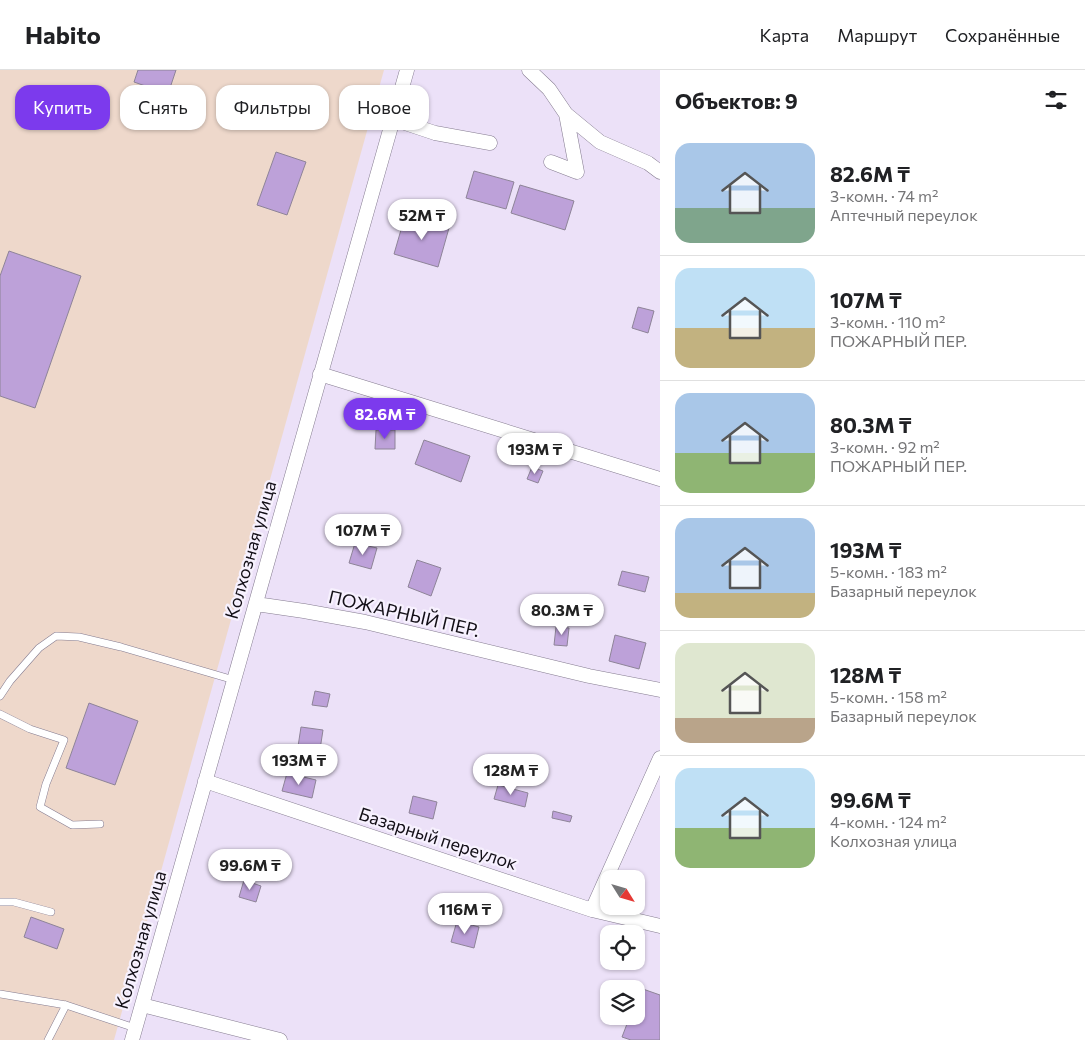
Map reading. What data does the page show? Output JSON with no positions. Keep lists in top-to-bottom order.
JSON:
{
  "streets": {
    "street": ["Колхозная улица", "ПОЖАРНЫЙ ПЕР.", "Базарный переулок"]
  },
  "crossings": [
    ["Колхозная улица", "ПОЖАРНЫЙ ПЕР."],
    ["Колхозная улица", "Базарный переулок"]
  ],
  "north": "bottom right",
  "page": {
    "header": "Habito",
    "nav": ["Карта", "Маршрут", "Сохранённые"],
    "heading": "Объектов: 9",
    "chip": [
      "Купить",
      "Снять",
      "Фильтры",
      "Новое"
    ],
    "list": [
      {
        "name": "82.6M ₸",
        "note": "3-комн. · 74 m² · Аптечный переулок"
      },
      {
        "name": "107M ₸",
        "note": "3-комн. · 110 m² · ПОЖАРНЫЙ ПЕР."
      },
      {
        "name": "80.3M ₸",
        "note": "3-комн. · 92 m² · ПОЖАРНЫЙ ПЕР."
      },
      {
        "name": "193M ₸",
        "note": "5-комн. · 183 m² · Базарный переулок"
      },
      {
        "name": "128M ₸",
        "note": "5-комн. · 158 m² · Базарный переулок"
      },
      {
        "name": "99.6M ₸",
        "note": "4-комн. · 124 m² · Колхозная улица"
      }
    ],
    "price": [
      "52M ₸",
      "82.6M ₸",
      "193M ₸",
      "107M ₸",
      "80.3M ₸",
      "193M ₸",
      "128M ₸",
      "99.6M ₸",
      "116M ₸"
    ]
  }
}
